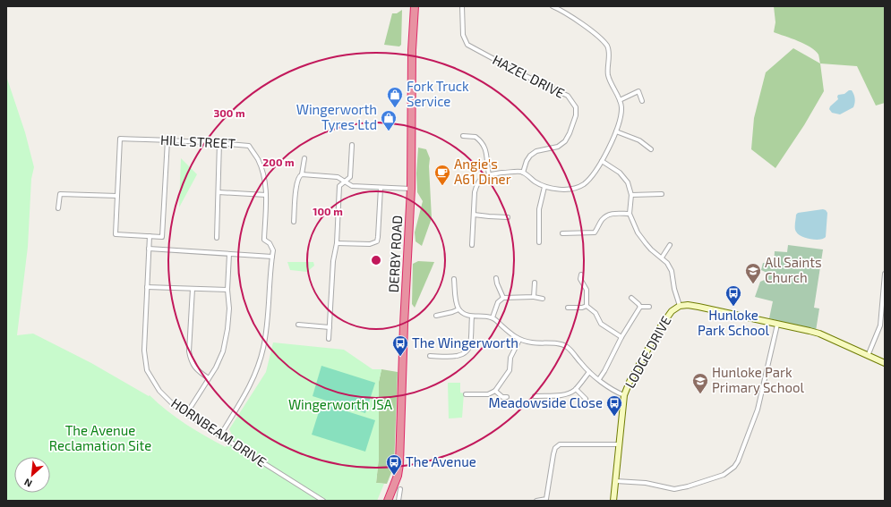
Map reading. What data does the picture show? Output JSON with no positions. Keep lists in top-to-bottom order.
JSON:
{
  "streets": {
    "highway": ["DERBY ROAD"],
    "street": [
      "HAZEL DRIVE",
      "HILL STREET",
      "LODGE DRIVE",
      "HORNBEAM DRIVE"
    ]
  },
  "crossings": [
    ["HILL STREET", "HORNBEAM DRIVE"]
  ],
  "parks": ["Wingerworth JSA", "The Avenue Reclamation Site"],
  "places": {
    "shop": ["Fork Truck Service", "Wingerworth Tyres Ltd"],
    "cafe": ["Angie's A61 Diner"],
    "school or university": ["All Saints Church", "Hunloke Park Primary School"],
    "bus stop": [
      "Hunloke Park School",
      "The Wingerworth",
      "Meadowside Close",
      "The Avenue"
    ]
  },
  "north": "bottom left",
  "rings": ["300 m", "200 m", "100 m"]
}
